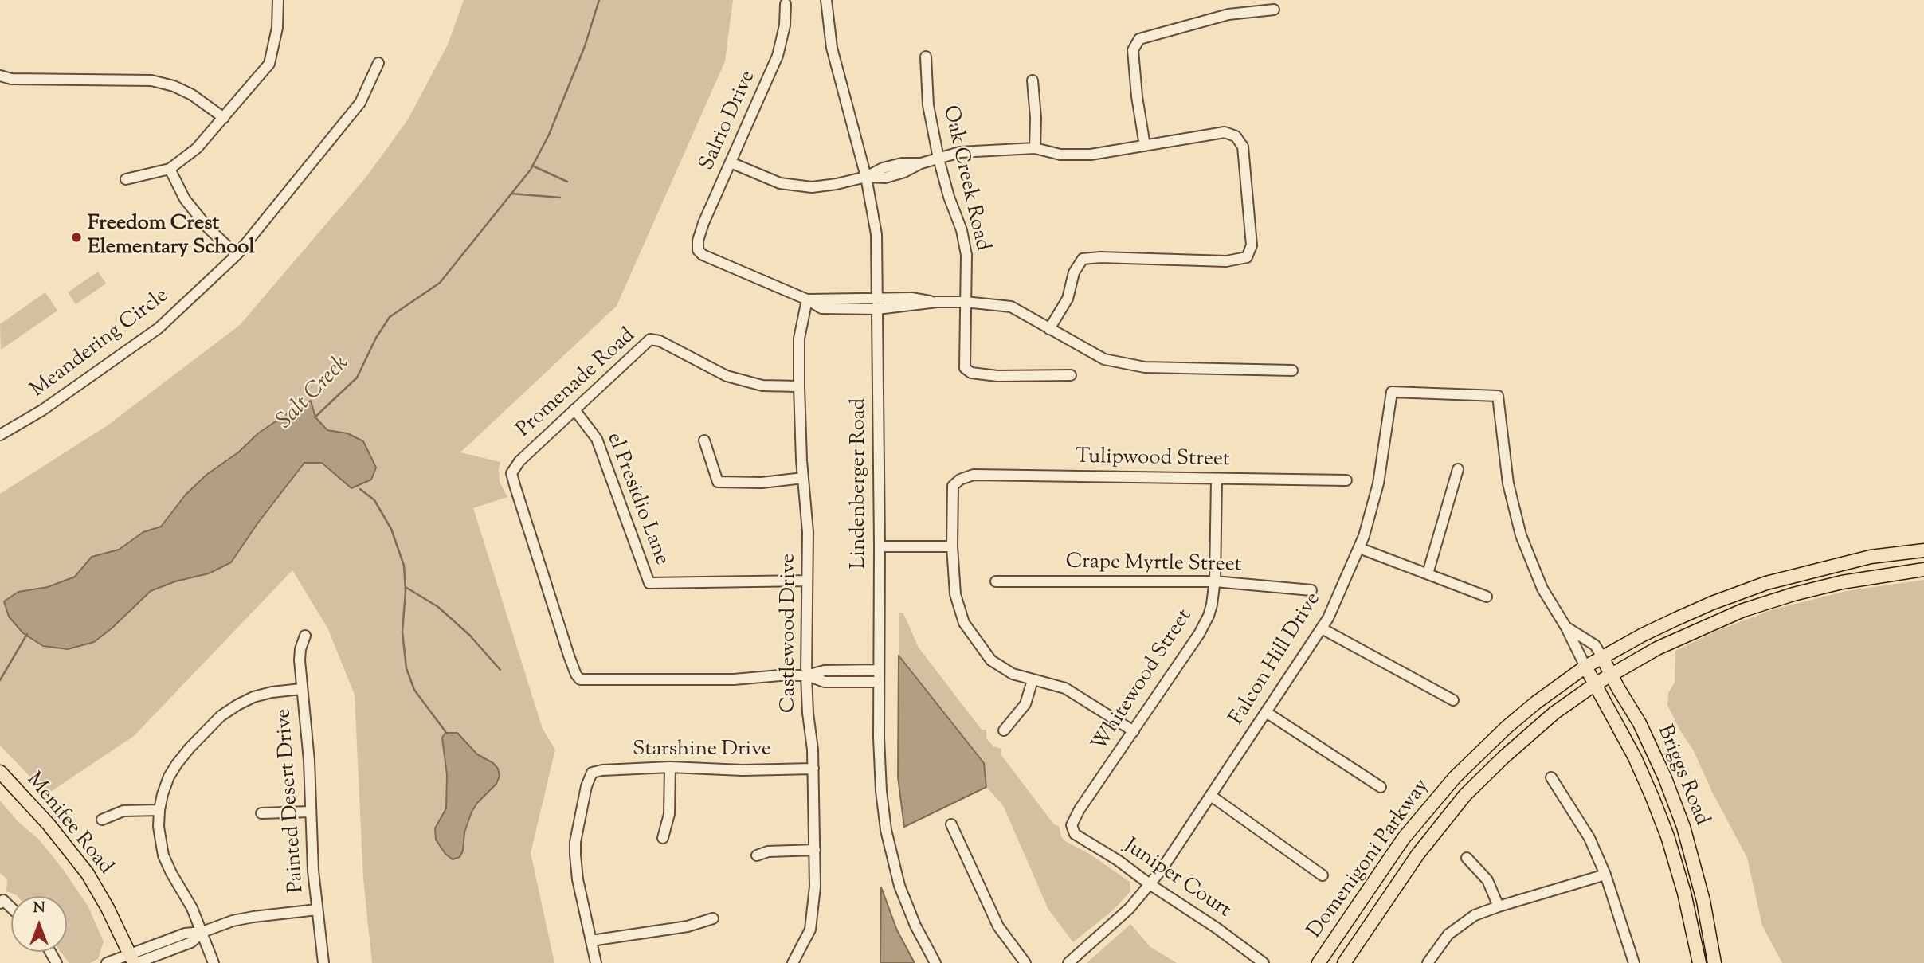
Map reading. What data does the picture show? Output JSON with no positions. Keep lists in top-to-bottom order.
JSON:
{
  "streets": {
    "main road": ["Briggs Road", "Menifee Road", "Domenigoni Parkway"],
    "street": [
      "Salrio Drive",
      "Oak Creek Road",
      "Meandering Circle",
      "Promenade Road",
      "Tulipwood Street",
      "Lindenberger Road",
      "el Presidio Lane",
      "Crape Myrtle Street",
      "Castlewood Drive",
      "Falcon Hill Drive",
      "Whitewood Street",
      "Starshine Drive",
      "Painted Desert Drive",
      "Juniper Court"
    ]
  },
  "crossings": [
    ["Salrio Drive", "Castlewood Drive"],
    ["Promenade Road", "el Presidio Lane"],
    ["Promenade Road", "Castlewood Drive"],
    ["Tulipwood Street", "Whitewood Street"],
    ["el Presidio Lane", "Castlewood Drive"],
    ["Crape Myrtle Street", "Whitewood Street"],
    ["Castlewood Drive", "Starshine Drive"],
    ["Falcon Hill Drive", "Briggs Road"],
    ["Falcon Hill Drive", "Juniper Court"],
    ["Whitewood Street", "Juniper Court"],
    ["Briggs Road", "Domenigoni Parkway"]
  ],
  "water": ["Salt Creek"],
  "places": ["Freedom Crest Elementary School"],
  "north": "top"
}
